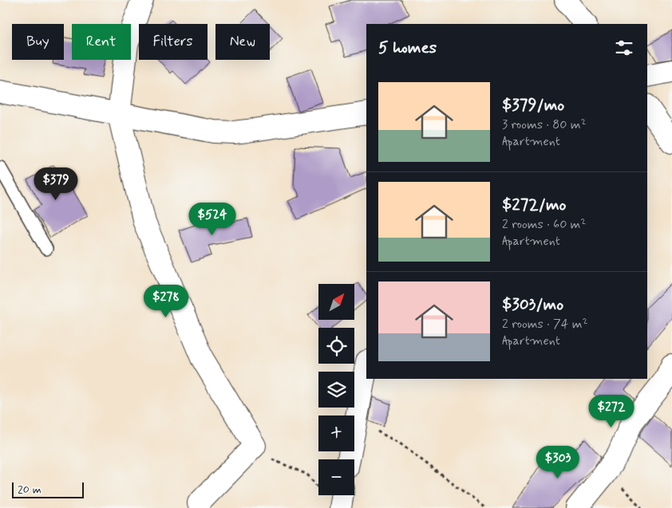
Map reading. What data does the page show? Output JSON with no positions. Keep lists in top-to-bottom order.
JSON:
{
  "scale_bar": "20 m",
  "north": "top right",
  "page": {
    "chip": [
      "Buy",
      "Rent",
      "Filters",
      "New"
    ],
    "heading": "5 homes",
    "list": [
      {
        "name": "$379/mo",
        "note": "3 rooms · 80 m² · Apartment"
      },
      {
        "name": "$272/mo",
        "note": "2 rooms · 60 m² · Apartment"
      },
      {
        "name": "$303/mo",
        "note": "2 rooms · 74 m² · Apartment"
      }
    ],
    "price": [
      "$379",
      "$524",
      "$278",
      "$272",
      "$303"
    ],
    "map_buttons": ["+", "−"],
    "scale": "20 m"
  }
}
